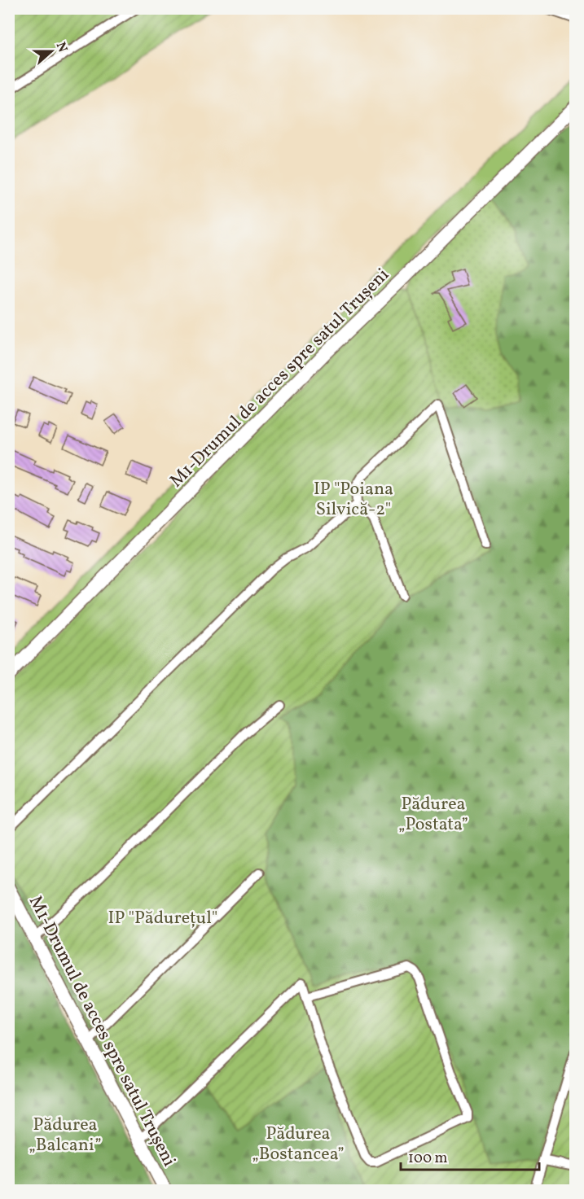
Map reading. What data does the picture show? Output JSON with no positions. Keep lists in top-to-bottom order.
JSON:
{
  "streets": {
    "street": ["M1-Drumul de acces spre satul Trușeni"]
  },
  "parks": [
    "IP \"Poiana Silvică-2\"",
    "Pădurea „Postata”",
    "IP \"Pădurețul\"",
    "Pădurea „Balcani”",
    "Pădurea „Bostancea”"
  ],
  "scale_bar": "100 m",
  "north": "right"
}
